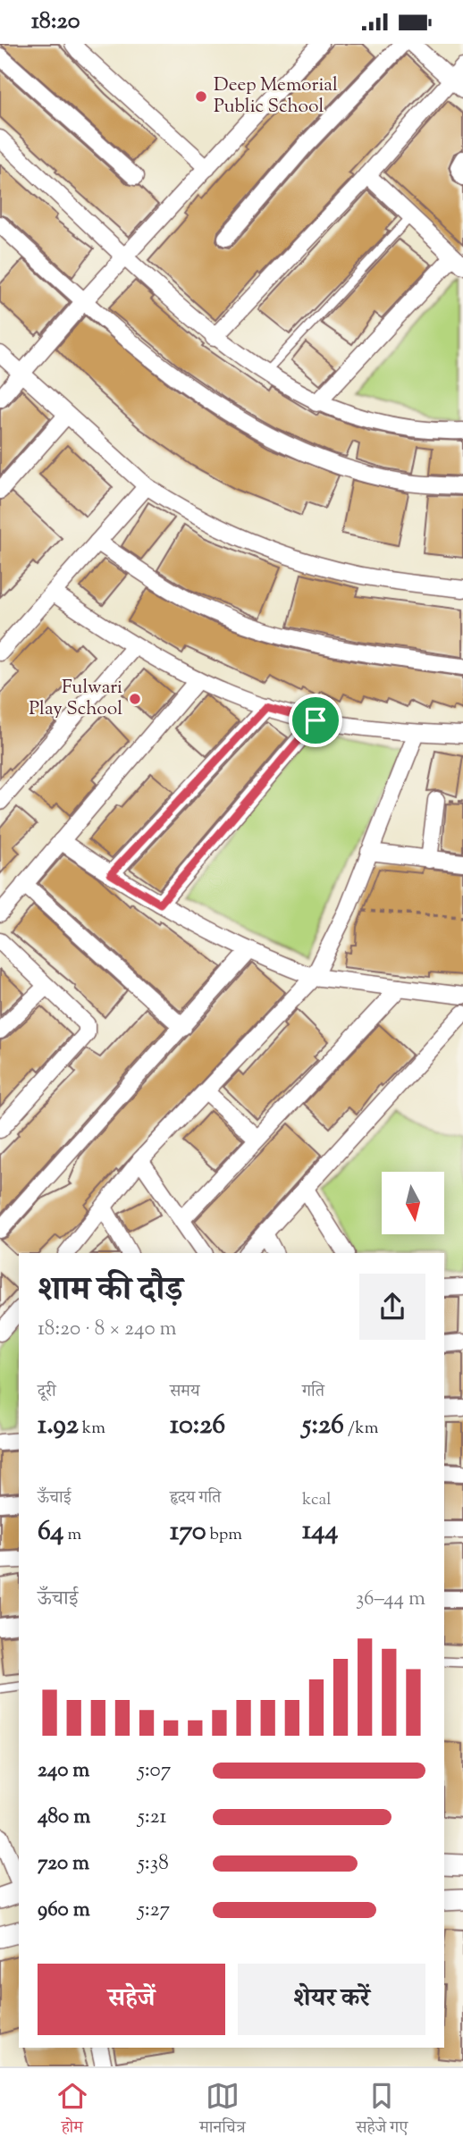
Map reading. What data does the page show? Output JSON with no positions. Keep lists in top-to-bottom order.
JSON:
{
  "places": ["Deep Memorial Public School", "Fulwari Play School"],
  "north": "bottom",
  "page": {
    "status": "18:20",
    "heading": ["शाम की दौड़", "18:20 · 8 × 240 m"],
    "stats": [
      ["दूरी", "1.92 km"],
      ["समय", "10:26"],
      ["गति", "5:26 /km"],
      ["ऊँचाई", "64 m"],
      ["हृदय गति", "170 bpm"],
      ["kcal", "144"]
    ],
    "chart": ["ऊँचाई", "36–44 m"],
    "list": [
      {
        "name": "240 m",
        "note": "5:07"
      },
      {
        "name": "480 m",
        "note": "5:21"
      },
      {
        "name": "720 m",
        "note": "5:38"
      },
      {
        "name": "960 m",
        "note": "5:27"
      }
    ],
    "buttons": ["सहेजें", "शेयर करें"],
    "tabs": ["होम", "मानचित्र", "सहेजे गए"]
  }
}
